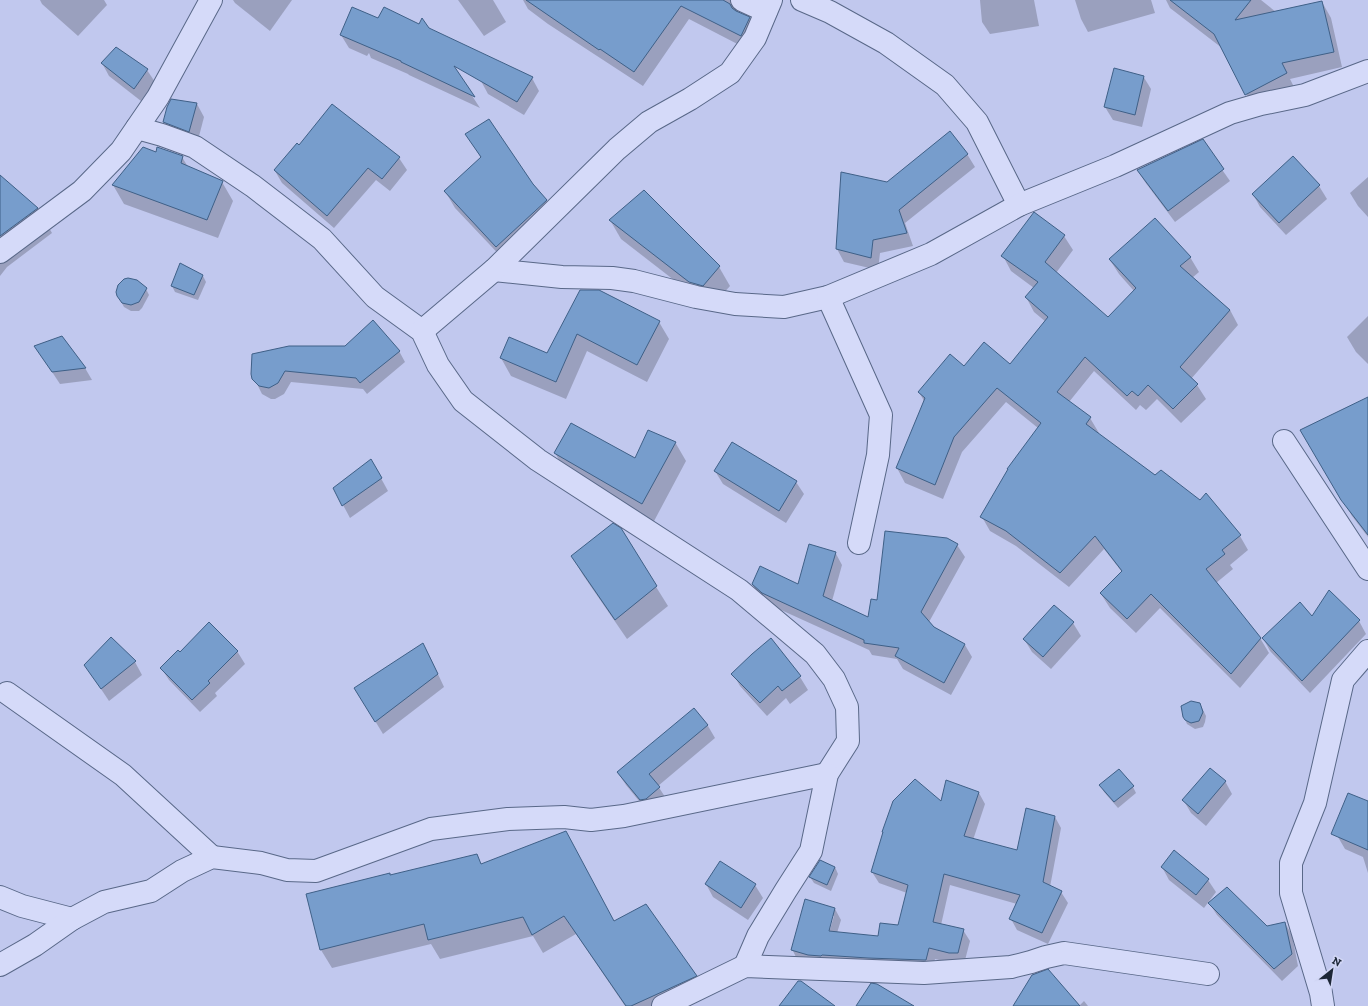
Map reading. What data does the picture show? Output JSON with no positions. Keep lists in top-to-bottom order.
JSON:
{
  "north": "top right"
}
